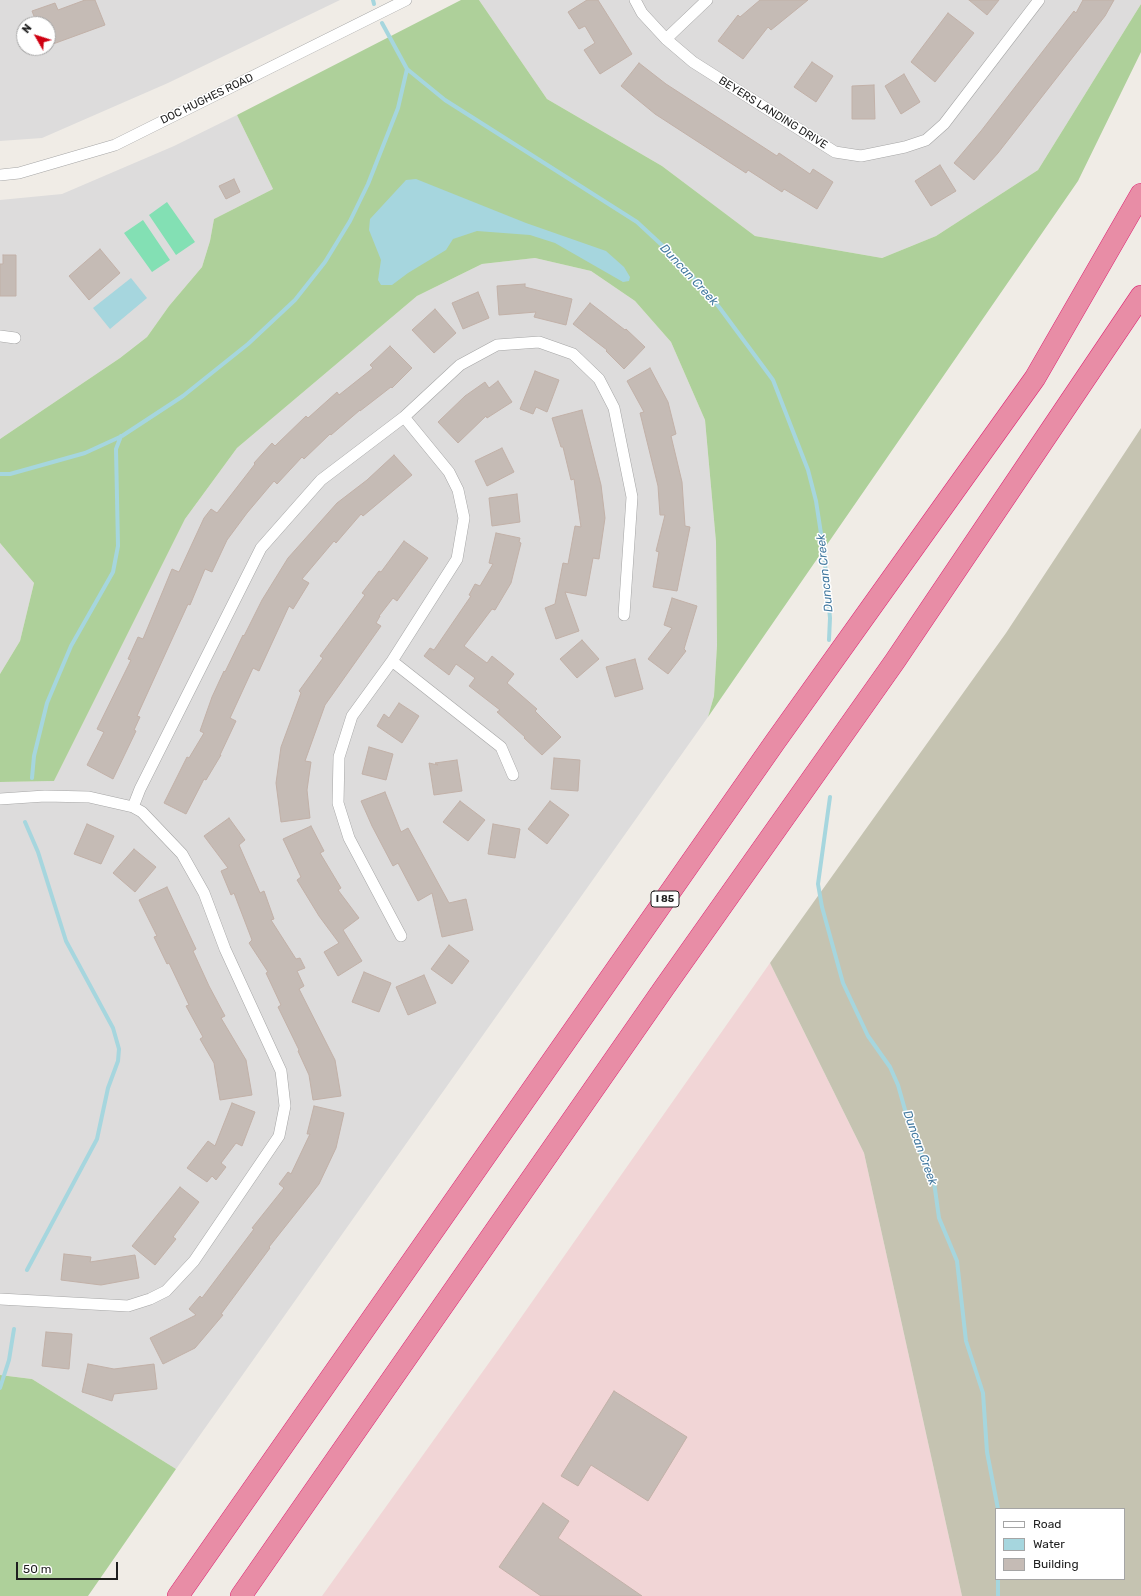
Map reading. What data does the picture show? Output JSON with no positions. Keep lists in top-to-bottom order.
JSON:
{
  "streets": {
    "highway": ["I 85"],
    "street": ["DOC HUGHES ROAD", "BEYERS LANDING DRIVE"]
  },
  "water": ["Duncan Creek"],
  "legend": ["Road", "Water", "Building"],
  "scale_bar": "50 m",
  "north": "top left"
}
